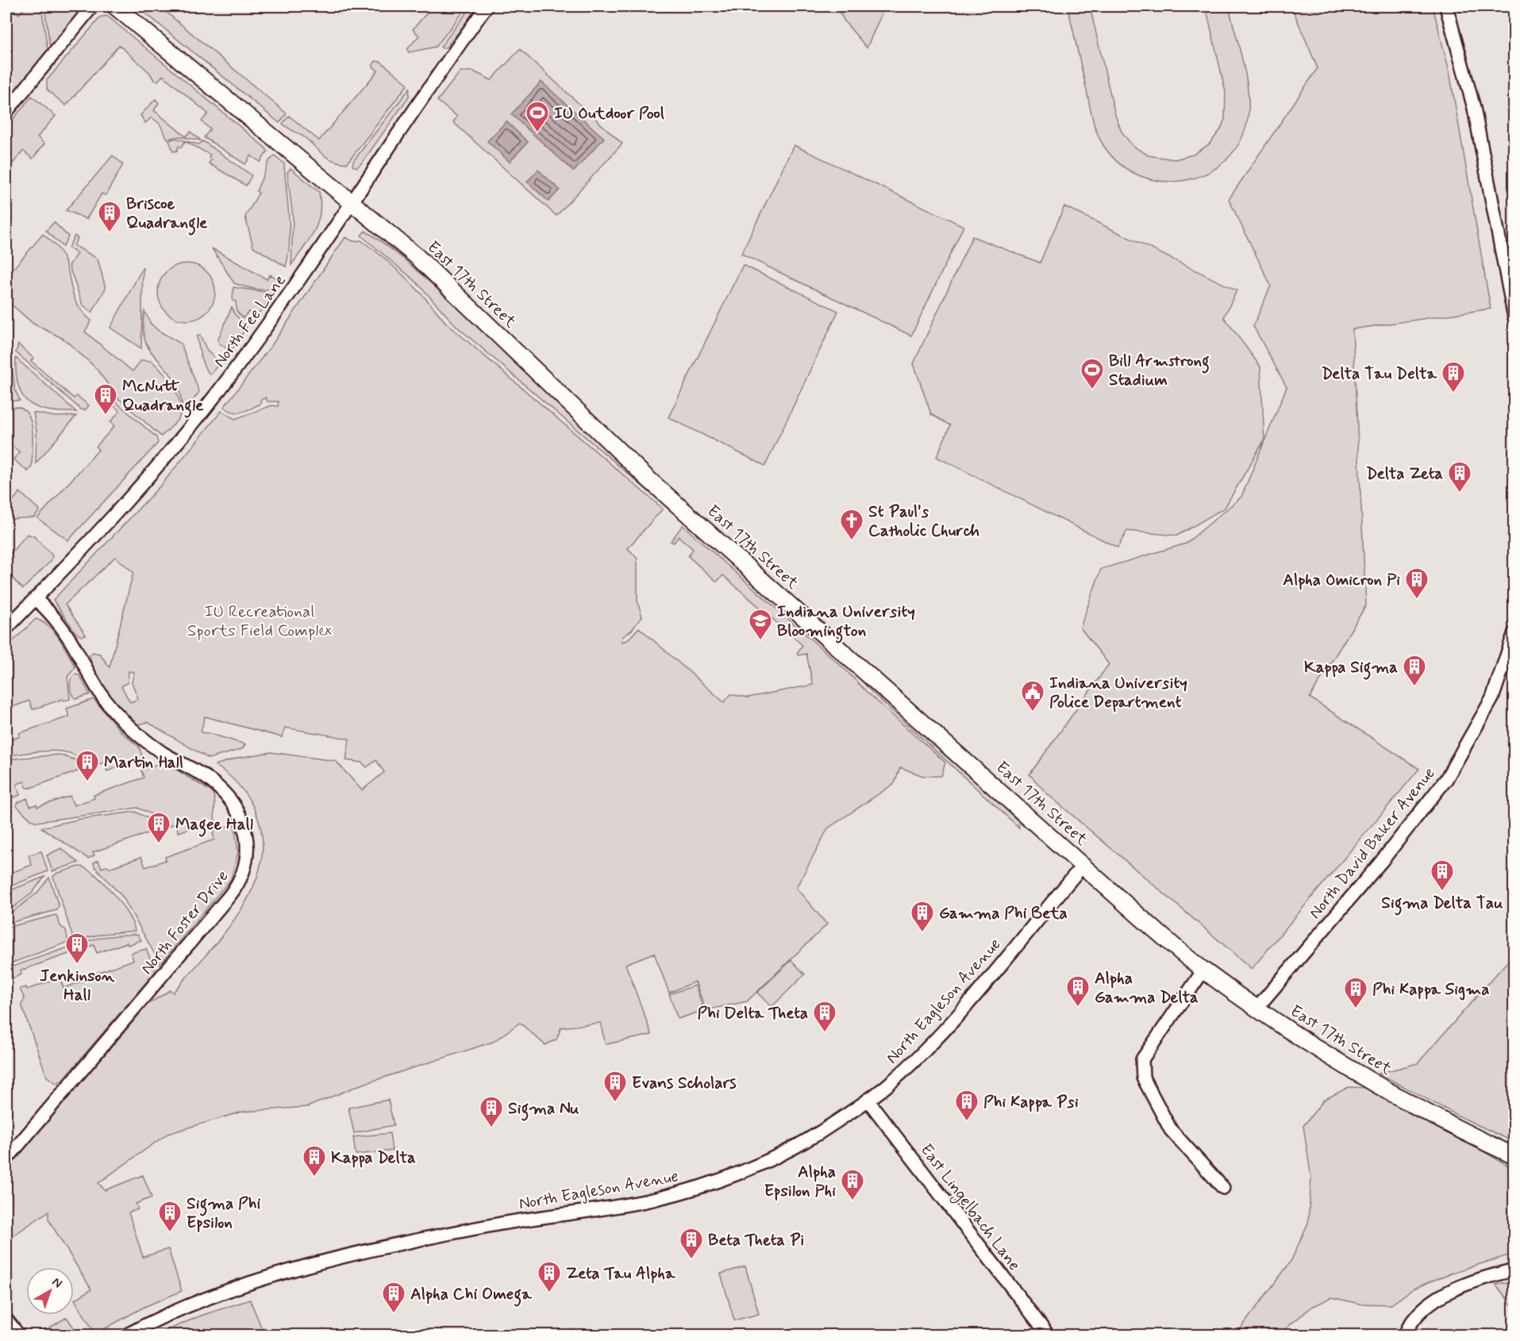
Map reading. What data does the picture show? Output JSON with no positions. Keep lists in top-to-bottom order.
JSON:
{
  "streets": {
    "main road": ["East 17th Street"],
    "street": [
      "North Fee Lane",
      "North David Baker Avenue",
      "North Foster Drive",
      "North Eagleson Avenue",
      "East Lingelbach Lane"
    ]
  },
  "crossings": [
    ["East 17th Street", "North Fee Lane"],
    ["East 17th Street", "North David Baker Avenue"],
    ["East 17th Street", "North Eagleson Avenue"],
    ["North Fee Lane", "North Foster Drive"],
    ["North Eagleson Avenue", "East Lingelbach Lane"]
  ],
  "parks": ["IU Recreational Sports Field Complex"],
  "places": {
    "sports": ["IU Outdoor Pool", "Bill Armstrong Stadium"],
    "building": [
      "Briscoe Quadrangle",
      "Delta Tau Delta",
      "McNutt Quadrangle",
      "Delta Zeta",
      "Alpha Omicron Pi",
      "Kappa Sigma",
      "Martin Hall",
      "Magee Hall",
      "Sigma Delta Tau",
      "Gamma Phi Beta",
      "Jenkinson Hall",
      "Alpha Gamma Delta",
      "Phi Kappa Sigma",
      "Phi Delta Theta",
      "Evans Scholars",
      "Phi Kappa Psi",
      "Sigma Nu",
      "Kappa Delta",
      "Alpha Epsilon Phi",
      "Sigma Phi Epsilon",
      "Beta Theta Pi",
      "Zeta Tau Alpha",
      "Alpha Chi Omega"
    ],
    "church": ["St Paul's Catholic Church"],
    "school or university": ["Indiana University Bloomington"],
    "public building": ["Indiana University Police Department"]
  },
  "north": "top right"
}
